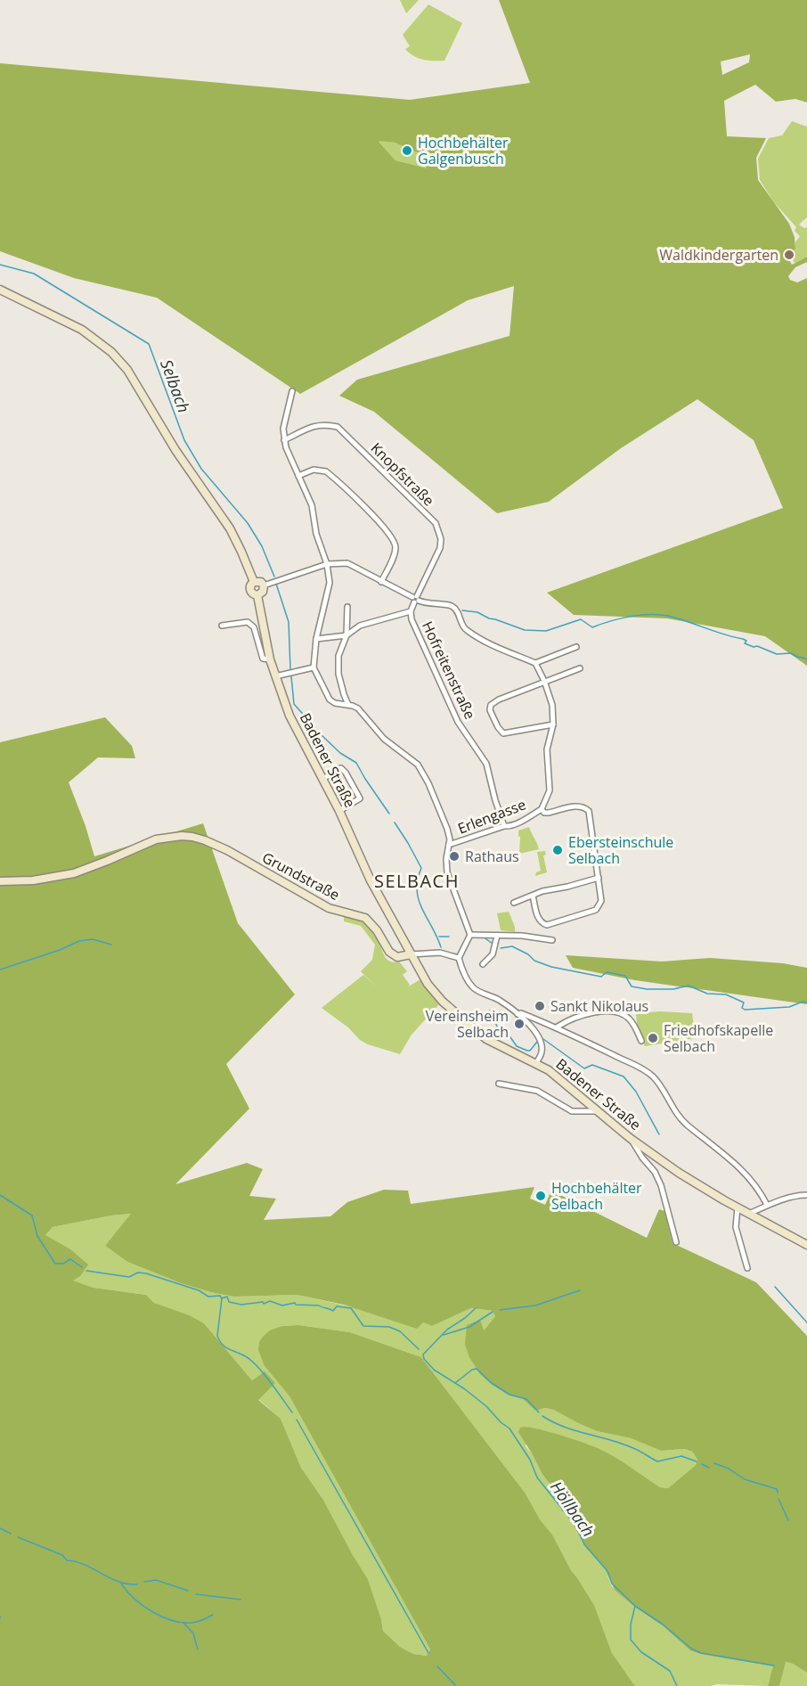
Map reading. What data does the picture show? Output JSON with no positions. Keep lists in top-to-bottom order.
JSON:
{
  "streets": {
    "main road": ["Badener Straße", "Grundstraße"],
    "street": ["Knopfstraße", "Hofreitenstraße", "Erlengasse"]
  },
  "crossings": [
    ["Knopfstraße", "Hofreitenstraße"],
    ["Hofreitenstraße", "Erlengasse"],
    ["Badener Straße", "Grundstraße"]
  ],
  "districts": ["SELBACH"],
  "water": ["Selbach", "Höllbach"],
  "places": [
    "Hochbehälter Galgenbusch",
    "Waldkindergarten",
    "Ebersteinschule Selbach",
    "Rathaus",
    "Sankt Nikolaus",
    "Vereinsheim Selbach",
    "Friedhofskapelle Selbach",
    "Hochbehälter Selbach"
  ]
}
